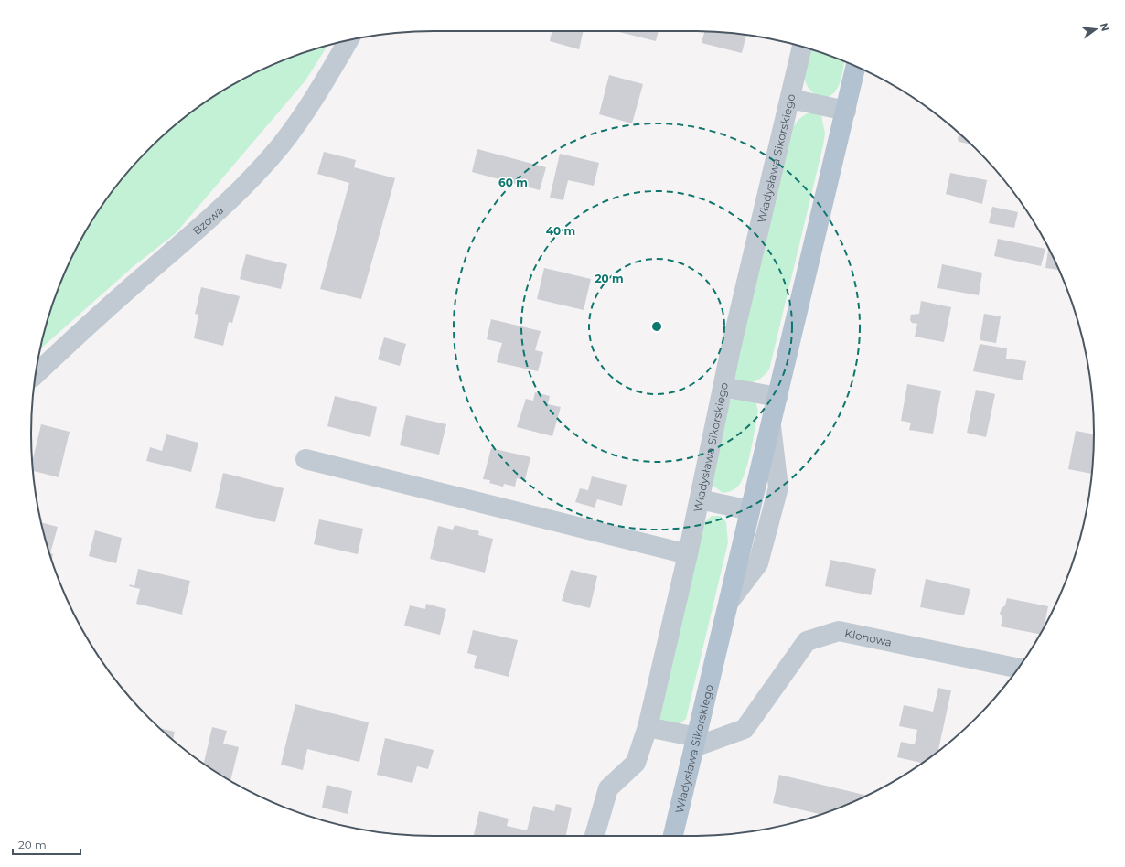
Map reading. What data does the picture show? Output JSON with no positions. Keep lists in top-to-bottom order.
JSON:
{
  "streets": {
    "main road": ["Władysława Sikorskiego"],
    "street": ["Bzowa", "Klonowa"]
  },
  "crossings": [
    ["Władysława Sikorskiego", "Klonowa"]
  ],
  "scale_bar": "20 m",
  "north": "right",
  "rings": ["60 m", "40 m", "20 m"]
}
